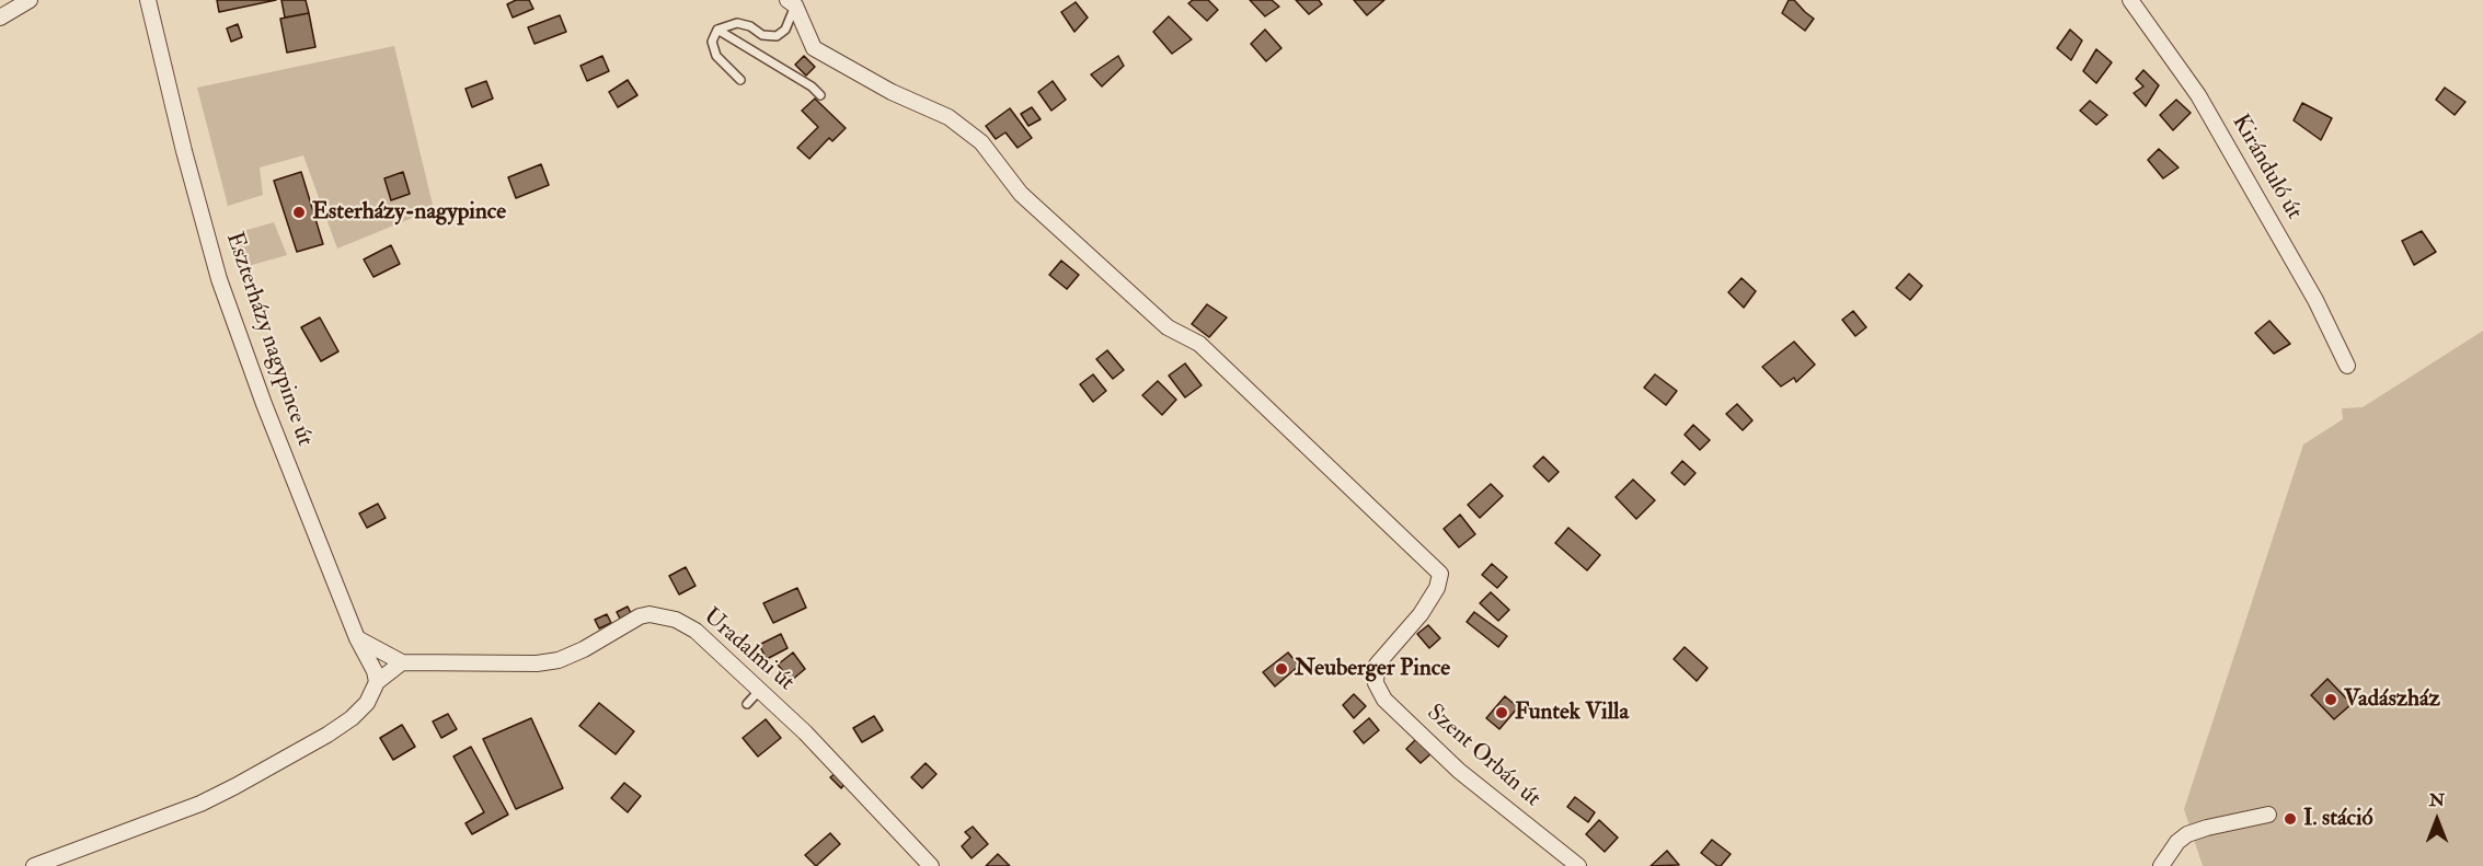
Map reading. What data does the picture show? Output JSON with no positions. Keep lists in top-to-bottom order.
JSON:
{
  "streets": {
    "street": [
      "Kiránduló út",
      "Eszterházy nagypince út",
      "Uradalmi út",
      "Szent Orbán út"
    ]
  },
  "places": [
    "Esterházy-nagypince",
    "Neuberger Pince",
    "Vadászház",
    "Funtek Villa",
    "I. stáció"
  ],
  "north": "top"
}
